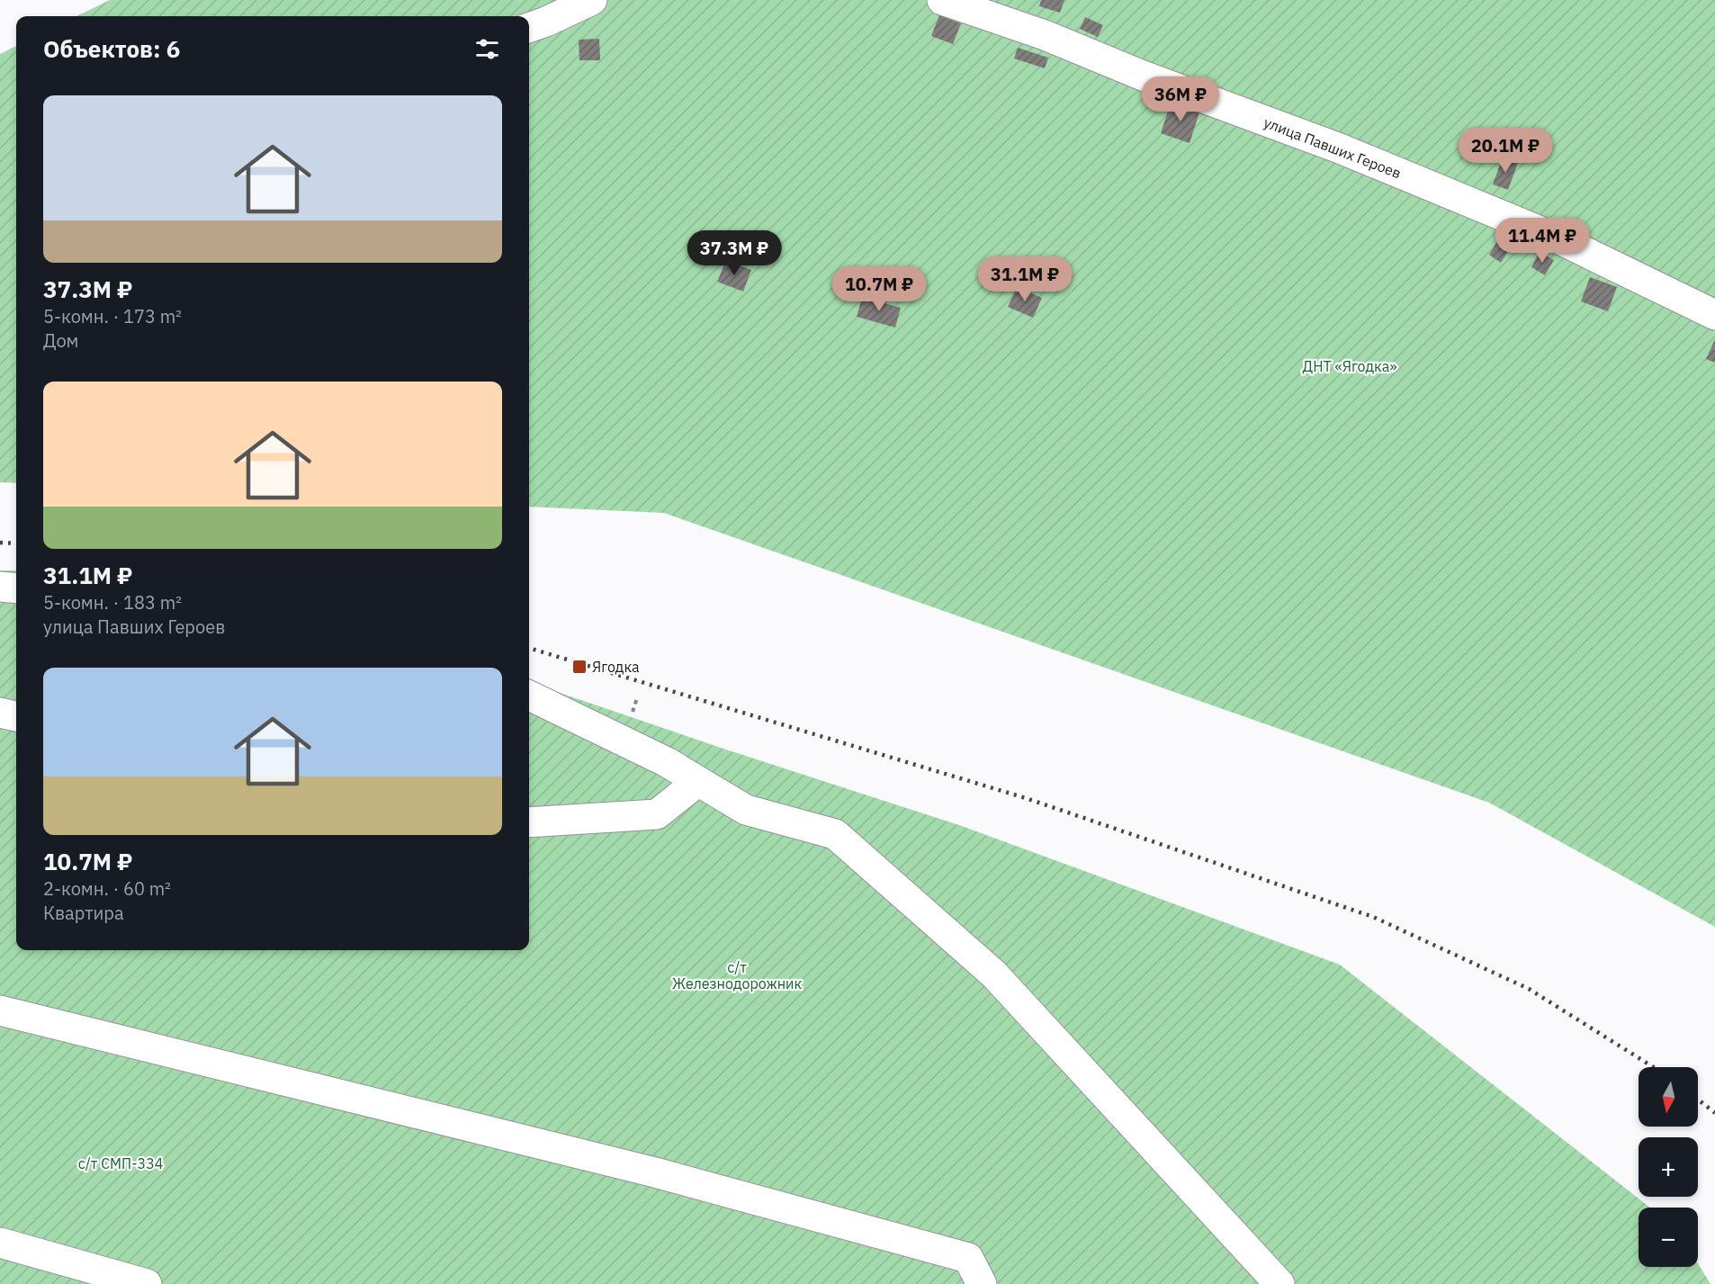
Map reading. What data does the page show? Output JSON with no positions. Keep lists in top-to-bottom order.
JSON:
{
  "streets": {
    "street": ["улица Павших Героев"]
  },
  "parks": ["ДНТ «Ягодка»", "с/т Железнодорожник", "с/т СМП-334"],
  "places": {
    "transit": ["Ягодка"]
  },
  "north": "bottom",
  "page": {
    "heading": "Объектов: 6",
    "price": [
      "36M ₽",
      "20.1M ₽",
      "11.4M ₽",
      "37.3M ₽",
      "31.1M ₽",
      "10.7M ₽"
    ],
    "list": [
      {
        "name": "37.3M ₽",
        "note": "5-комн. · 173 m² · Дом"
      },
      {
        "name": "31.1M ₽",
        "note": "5-комн. · 183 m² · улица Павших Героев"
      },
      {
        "name": "10.7M ₽",
        "note": "2-комн. · 60 m² · Квартира"
      }
    ],
    "map_buttons": ["+", "−"]
  }
}
